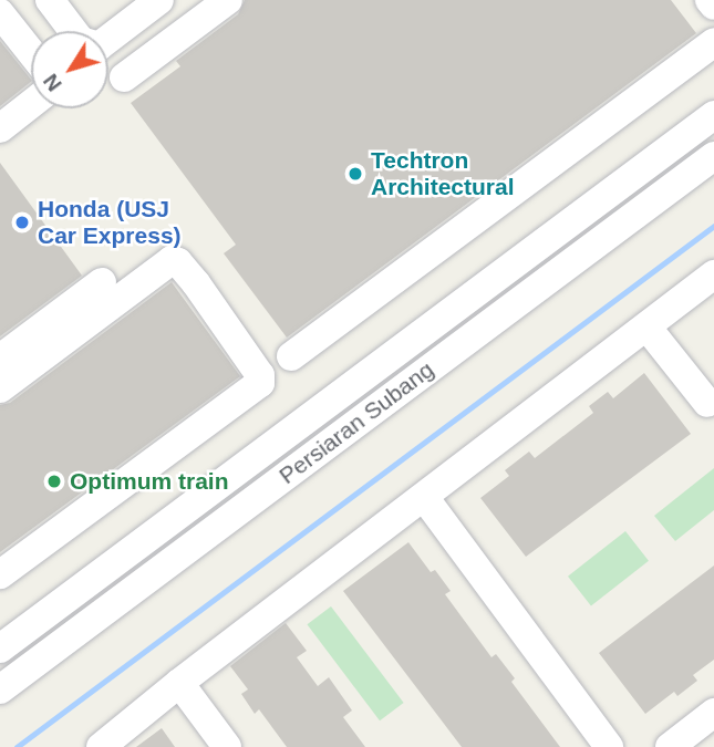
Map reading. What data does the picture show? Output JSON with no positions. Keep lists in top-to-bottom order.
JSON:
{
  "streets": {
    "street": ["Persiaran Subang"]
  },
  "places": ["Techtron Architectural", "Honda (USJ Car Express)", "Optimum train"],
  "north": "bottom left"
}
